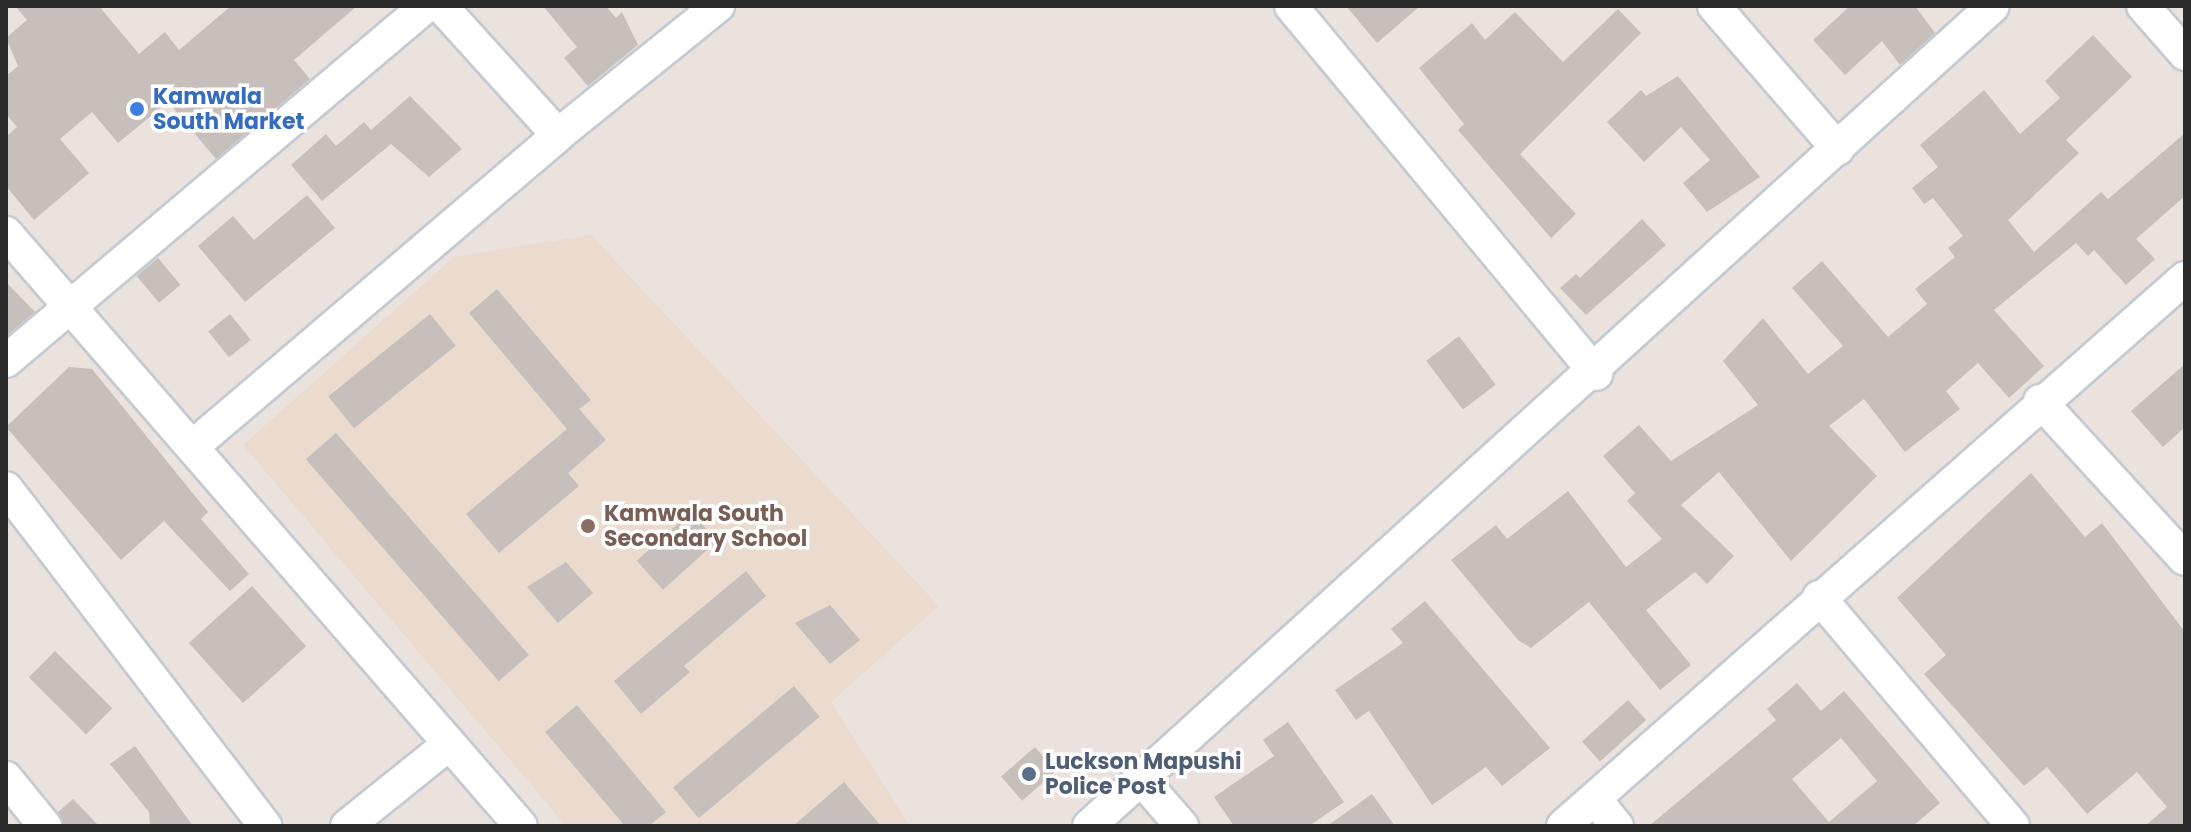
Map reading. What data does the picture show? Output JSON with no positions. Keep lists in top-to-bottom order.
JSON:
{
  "places": ["Kamwala South Market", "Kamwala South Secondary School", "Luckson Mapushi Police Post"]
}
